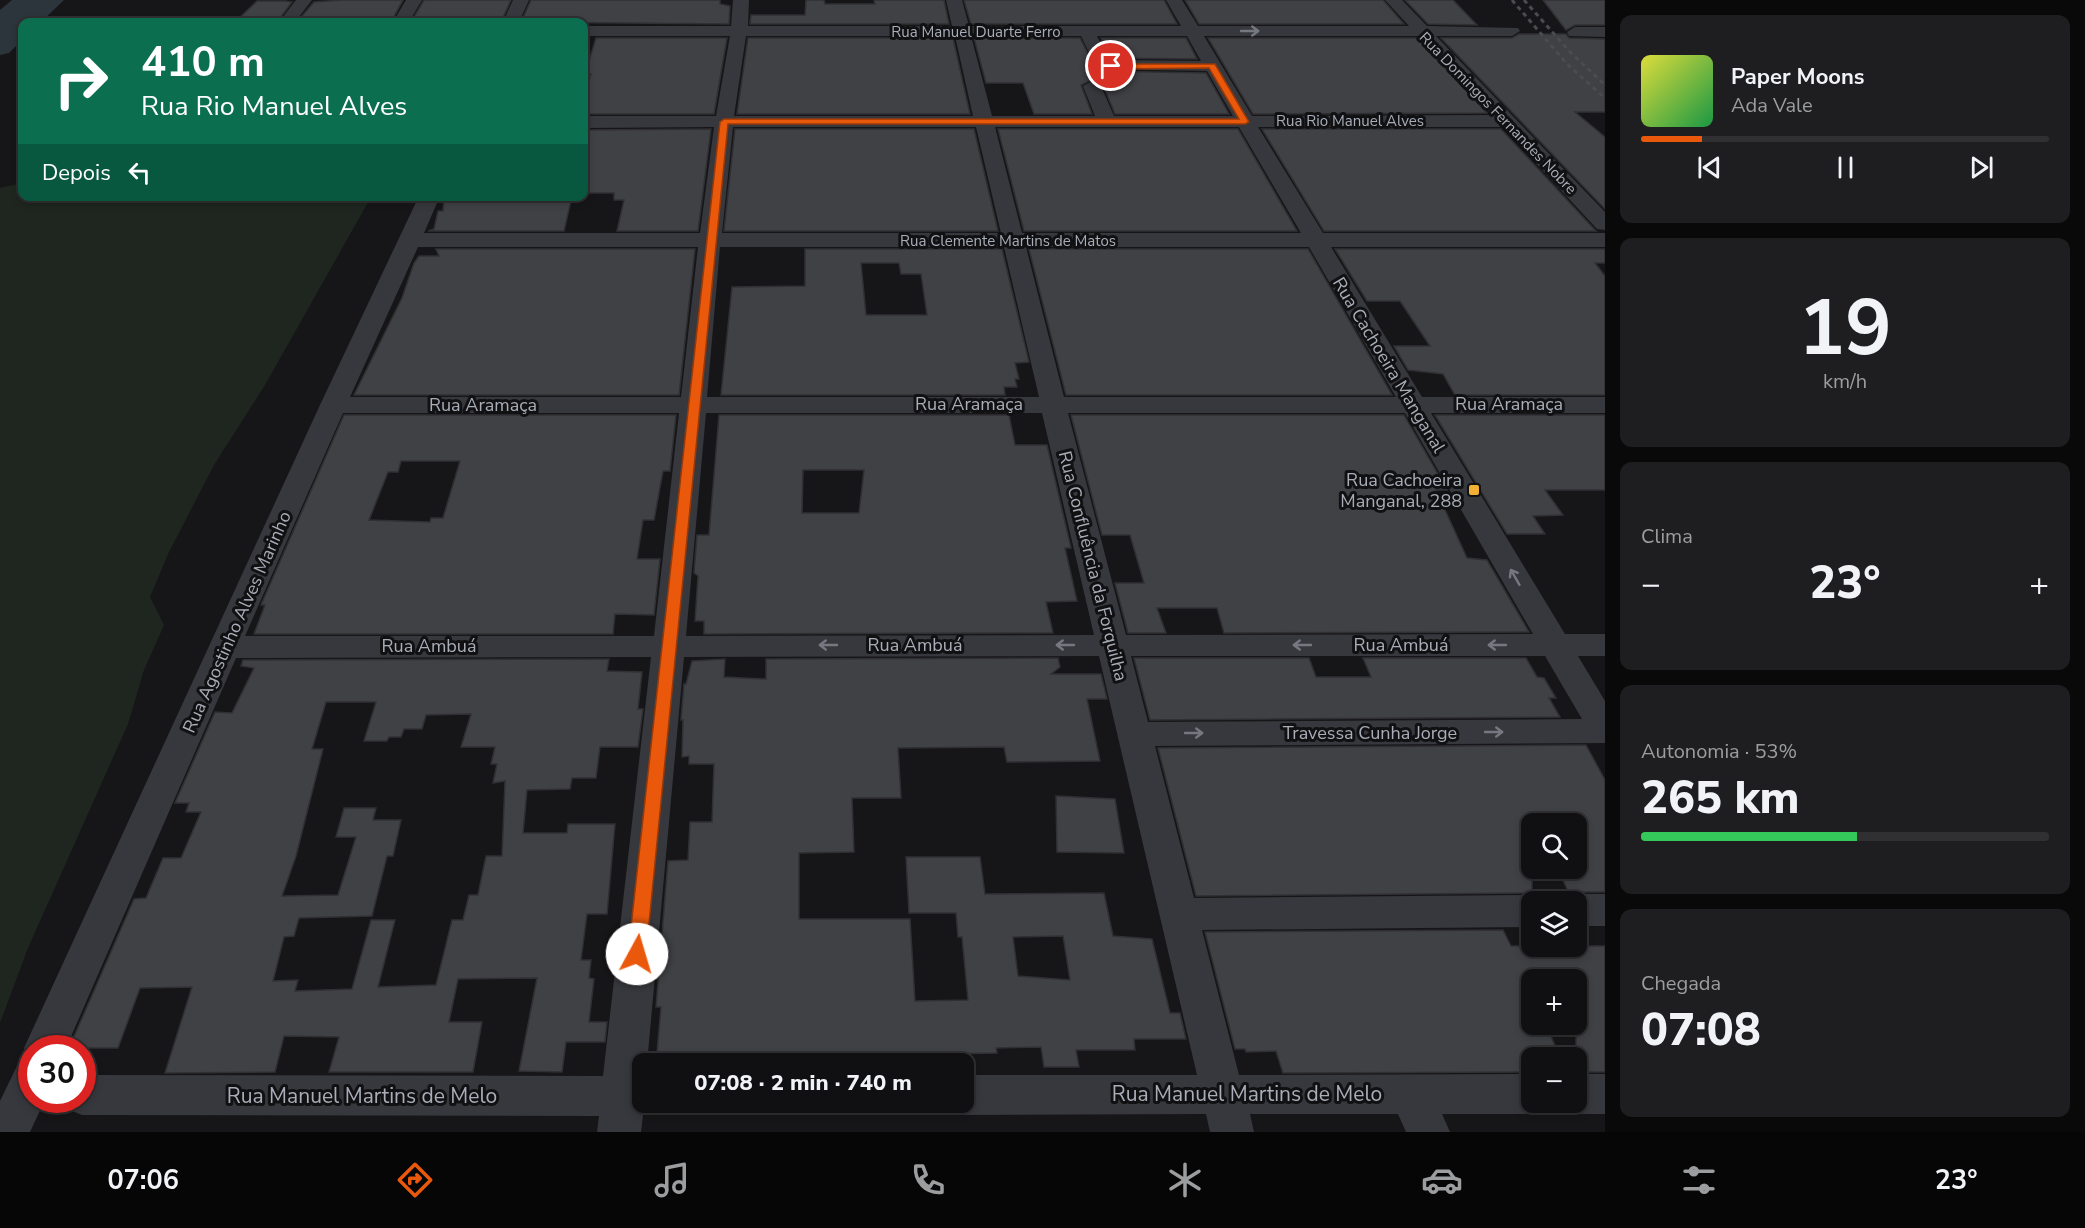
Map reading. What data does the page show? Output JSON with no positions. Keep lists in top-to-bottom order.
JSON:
{
  "streets": {
    "street": [
      "Rua Manuel Duarte Ferro",
      "Rua Domingos Fernandes Nobre",
      "Rua Rio Manuel Alves",
      "Rua Clemente Martins de Matos",
      "Rua Cachoeira Manganal",
      "Rua Aramaça",
      "Rua Confluência da Forquilha",
      "Rua Agostinho Alves Marinho",
      "Rua Ambuá",
      "Travessa Cunha Jorge",
      "Rua Manuel Martins de Melo"
    ]
  },
  "crossings": [
    ["Rua Manuel Duarte Ferro", "Rua Domingos Fernandes Nobre"],
    ["Rua Manuel Duarte Ferro", "Rua Cachoeira Manganal"],
    ["Rua Manuel Duarte Ferro", "Rua Confluência da Forquilha"],
    ["Rua Domingos Fernandes Nobre", "Rua Rio Manuel Alves"],
    ["Rua Rio Manuel Alves", "Rua Cachoeira Manganal"],
    ["Rua Rio Manuel Alves", "Rua Confluência da Forquilha"],
    ["Rua Clemente Martins de Matos", "Rua Cachoeira Manganal"],
    ["Rua Clemente Martins de Matos", "Rua Confluência da Forquilha"],
    ["Rua Clemente Martins de Matos", "Rua Agostinho Alves Marinho"],
    ["Rua Cachoeira Manganal", "Rua Aramaça"],
    ["Rua Cachoeira Manganal", "Rua Ambuá"],
    ["Rua Cachoeira Manganal", "Travessa Cunha Jorge"],
    ["Rua Aramaça", "Rua Confluência da Forquilha"],
    ["Rua Aramaça", "Rua Agostinho Alves Marinho"],
    ["Rua Confluência da Forquilha", "Rua Ambuá"],
    ["Rua Confluência da Forquilha", "Travessa Cunha Jorge"],
    ["Rua Confluência da Forquilha", "Rua Manuel Martins de Melo"],
    ["Rua Agostinho Alves Marinho", "Rua Ambuá"]
  ],
  "places": {
    "transit": ["Rua Cachoeira Manganal, 288"]
  },
  "page": {
    "turn": ["410 m", "Rua Rio Manuel Alves"],
    "song": ["Paper Moons", "Ada Vale"],
    "then": "Depois",
    "tile": [
      ["19", "km/h"],
      "Clima",
      ["Autonomia · 53%", "265 km"],
      ["Chegada", "07:08"]
    ],
    "heat": ["−", "23°", "+"],
    "map_buttons": ["+", "−"],
    "limit": "30",
    "trip": "07:08 · 2 min · 740 m",
    "tabs": ["07:06", "23°"]
  }
}
